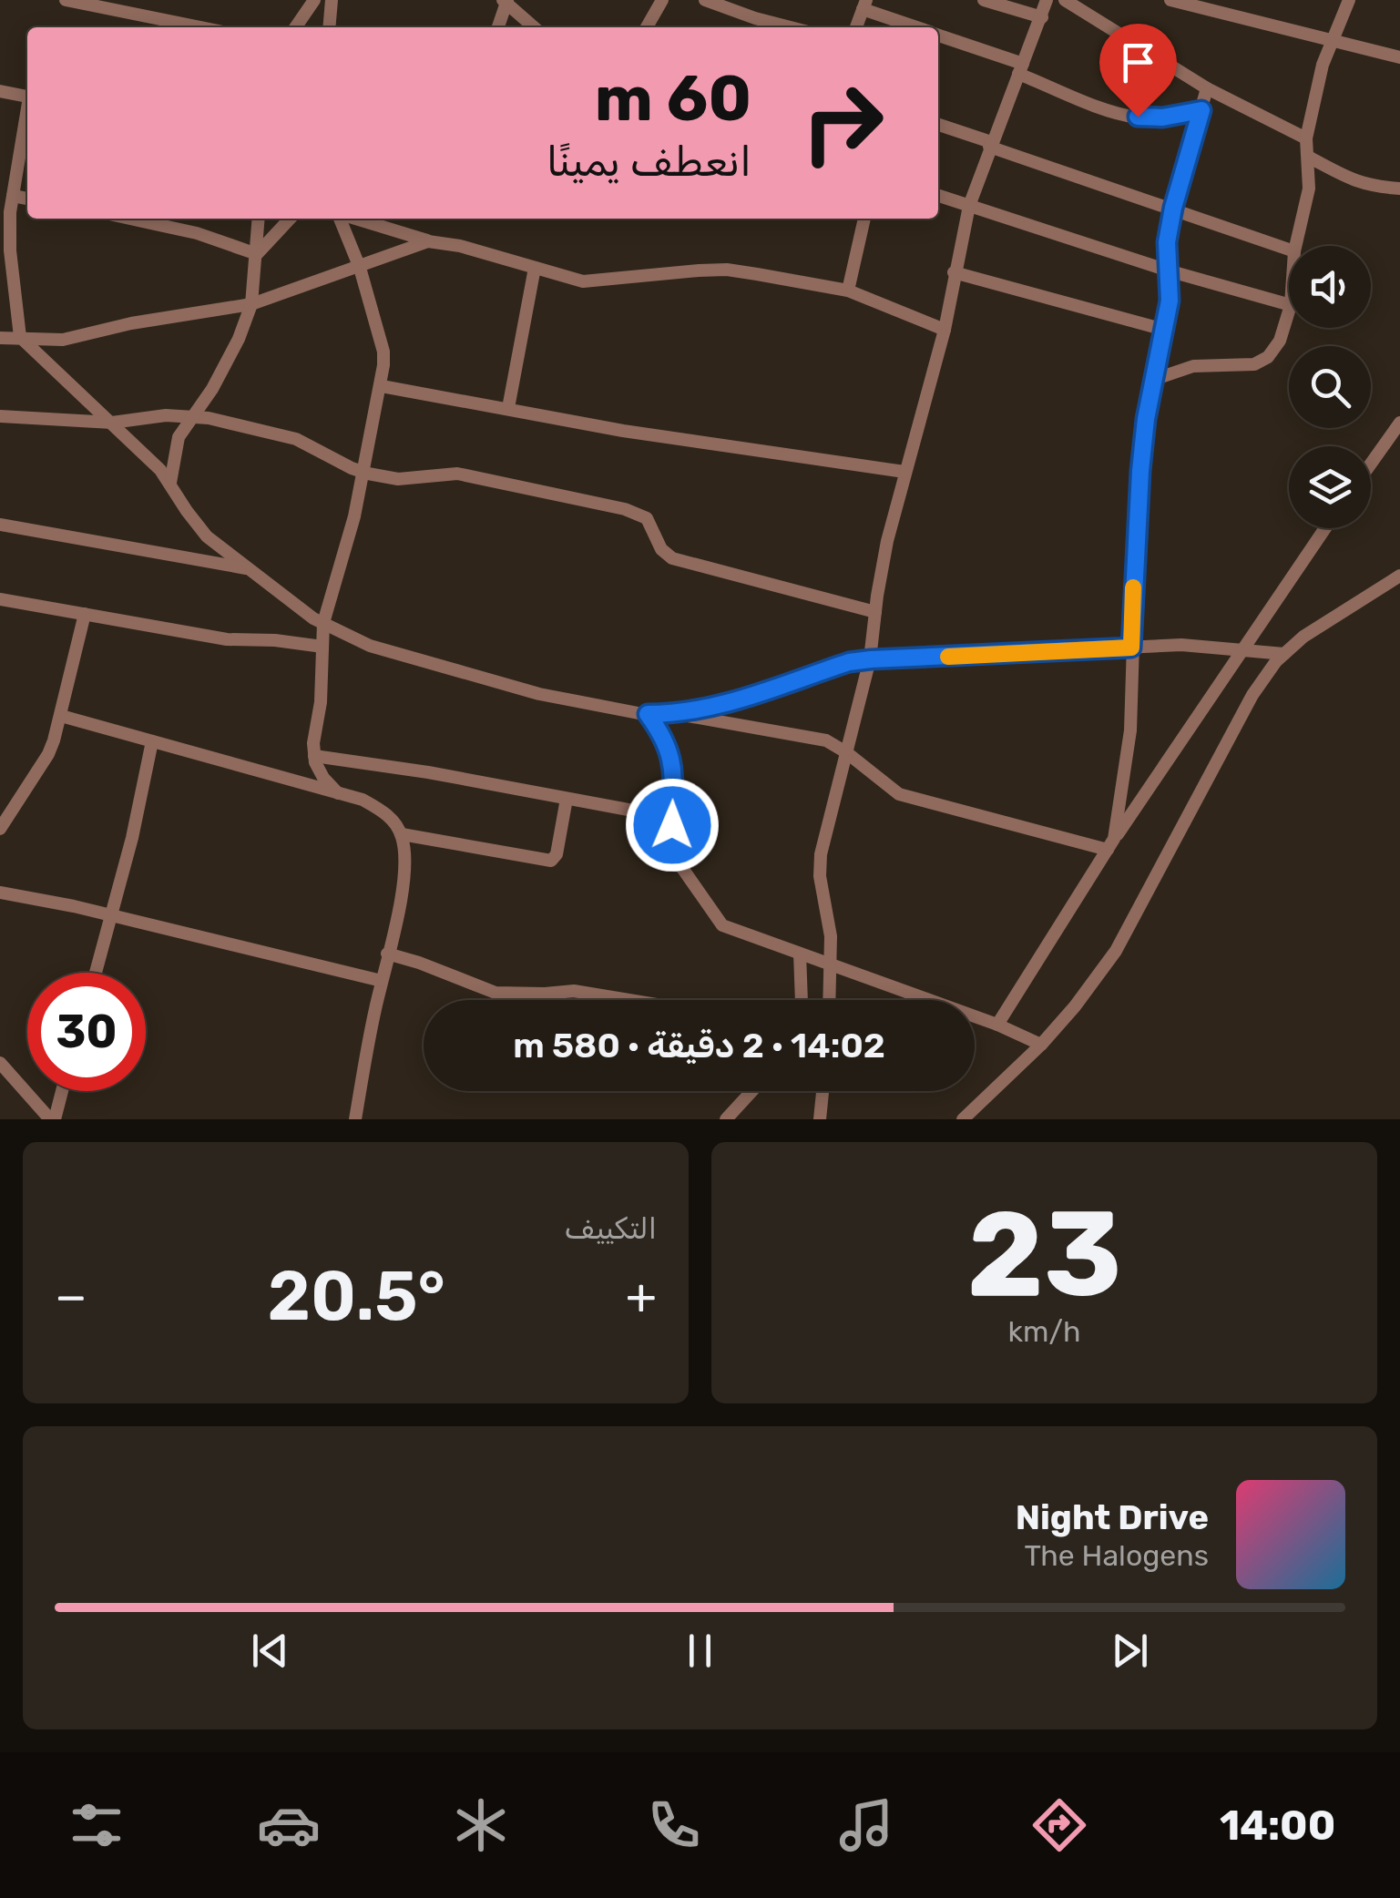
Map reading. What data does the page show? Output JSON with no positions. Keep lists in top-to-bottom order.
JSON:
{
  "page": {
    "turn": ["60 m", "انعطف يمينًا"],
    "limit": "30",
    "trip": "14:02 · 2 دقيقة · 580 m",
    "tile": [
      ["23", "km/h"],
      "التكييف"
    ],
    "heat": ["−", "20.5°", "+"],
    "song": ["Night Drive", "The Halogens"],
    "tabs": "14:00"
  }
}
